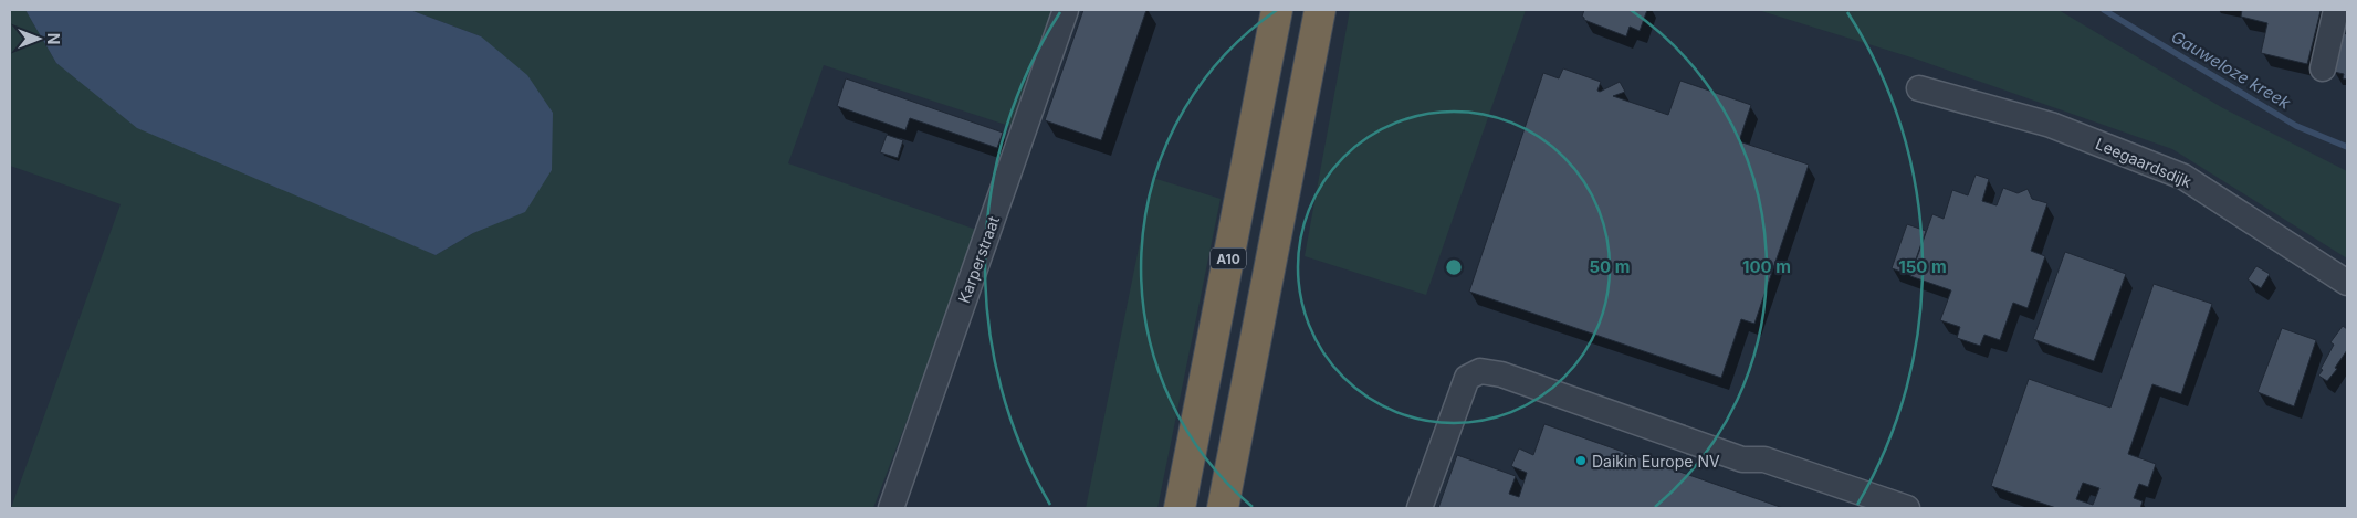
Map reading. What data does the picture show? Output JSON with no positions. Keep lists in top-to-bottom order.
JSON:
{
  "streets": {
    "highway": ["A10"],
    "street": ["Leegaardsdijk", "Karperstraat"]
  },
  "water": ["Gauweloze kreek"],
  "places": ["Daikin Europe NV"],
  "north": "right",
  "rings": ["50 m", "100 m", "150 m"]
}
